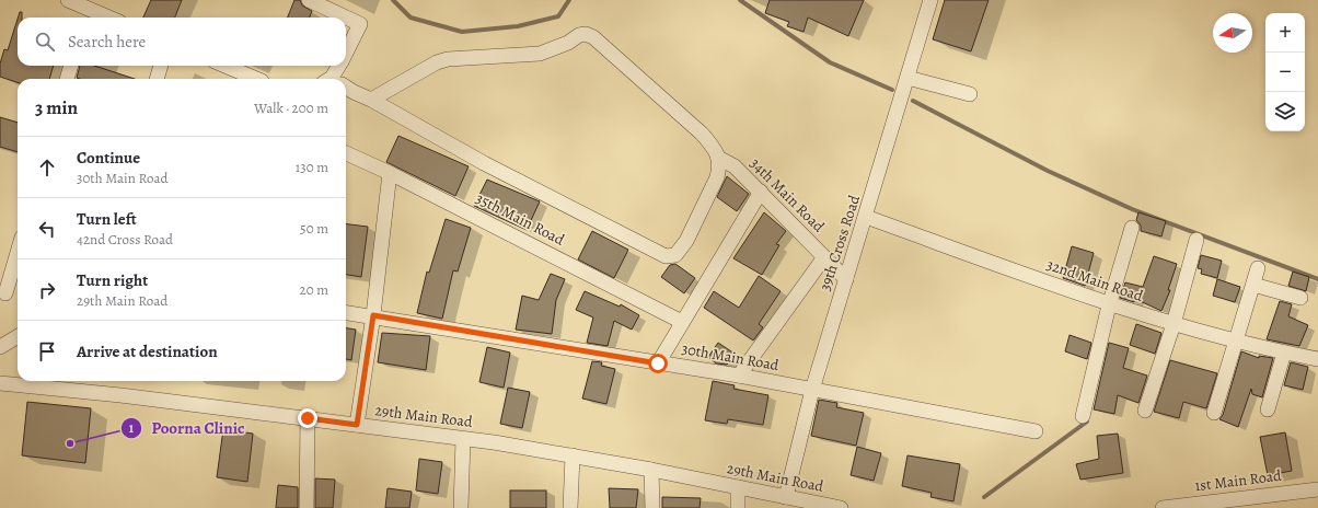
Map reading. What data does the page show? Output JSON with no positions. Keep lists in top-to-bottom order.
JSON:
{
  "streets": {
    "street": [
      "34th Main Road",
      "35th Main Road",
      "39th Cross Road",
      "32nd Main Road",
      "30th Main Road",
      "29th Main Road",
      "1st Main Road"
    ]
  },
  "crossings": [
    ["34th Main Road", "39th Cross Road"],
    ["39th Cross Road", "32nd Main Road"],
    ["39th Cross Road", "30th Main Road"],
    ["39th Cross Road", "29th Main Road"]
  ],
  "places": ["Poorna Clinic"],
  "north": "left",
  "page": {
    "map_buttons": ["+", "−"],
    "search": "Search here",
    "heading": ["3 min", "Walk · 200 m"],
    "list": [
      ["Continue", "30th Main Road", "130 m"],
      ["Turn left", "42nd Cross Road", "50 m"],
      ["Turn right", "29th Main Road", "20 m"],
      "Arrive at destination"
    ]
  }
}
